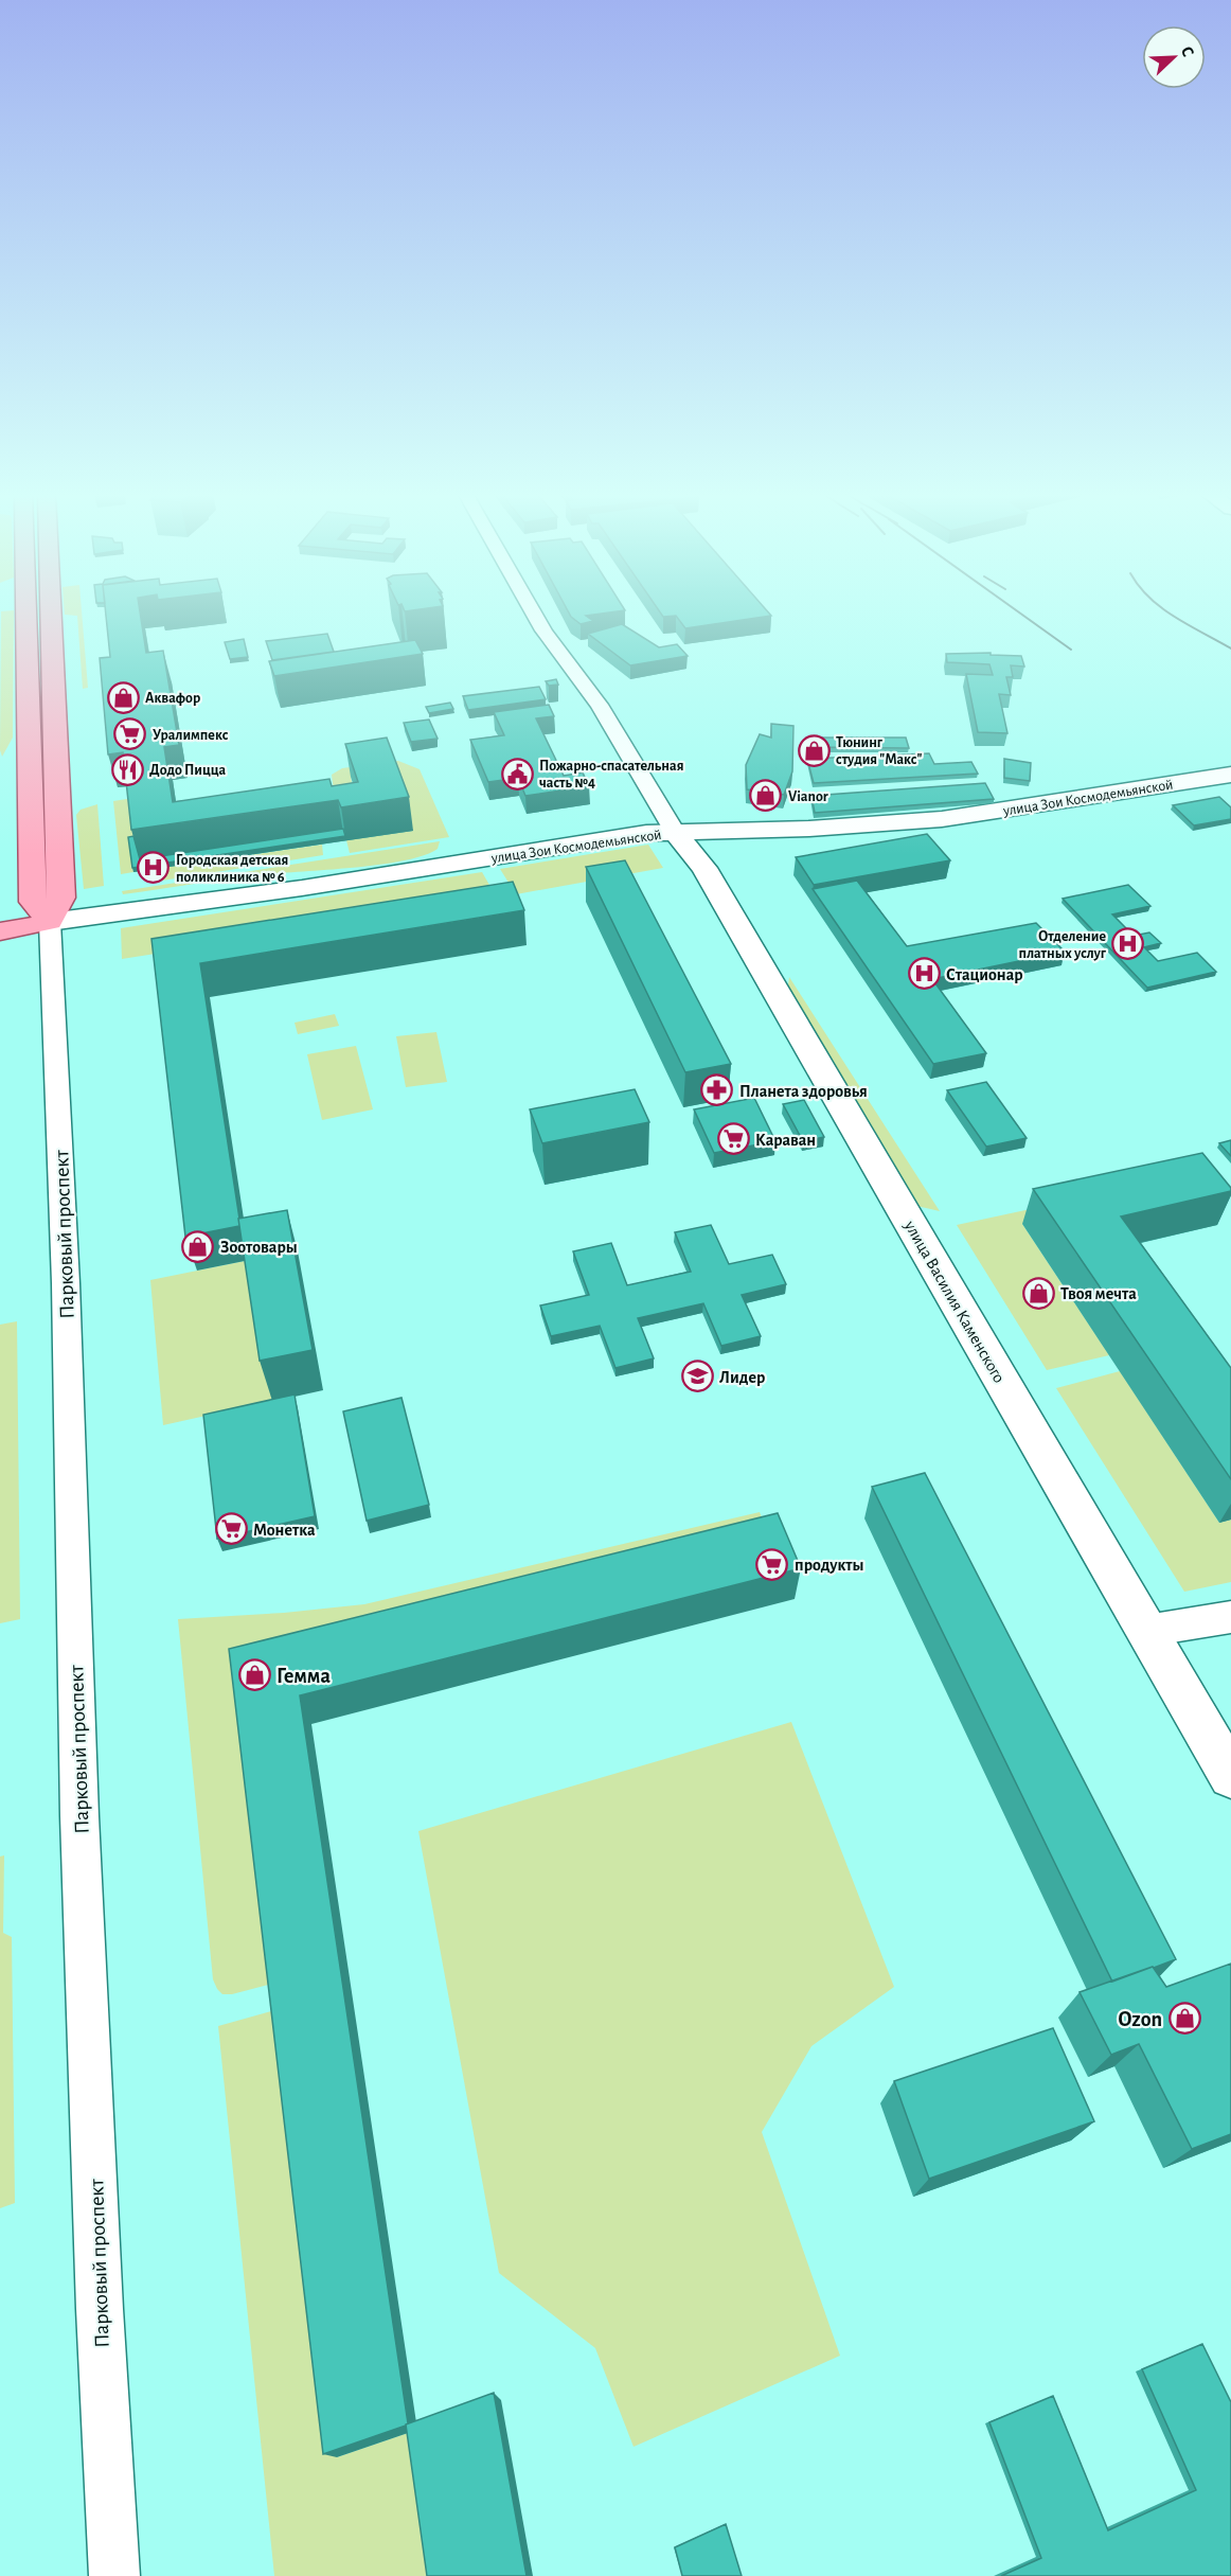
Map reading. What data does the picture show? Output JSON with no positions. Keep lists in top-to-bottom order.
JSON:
{
  "streets": {
    "main road": ["улица Зои Космодемьянской", "Парковый проспект", "улица Василия Каменского"]
  },
  "crossings": [
    ["улица Зои Космодемьянской", "Парковый проспект"],
    ["улица Зои Космодемьянской", "улица Василия Каменского"]
  ],
  "places": {
    "shop": [
      "Аквафор",
      "Тюнинг студия \"Макс\"",
      "Vianor",
      "Зоотовары",
      "Твоя мечта",
      "Гемма",
      "Ozon"
    ],
    "supermarket": [
      "Уралимпекс",
      "Караван",
      "Монетка",
      "продукты"
    ],
    "restaurant": ["Додо Пицца"],
    "public building": ["Пожарно-спасательная часть №4"],
    "hospital": ["Городская детская поликлиника № 6", "Отделение платных услуг", "Стационар"],
    "pharmacy": ["Планета здоровья"],
    "school or university": ["Лидер"]
  },
  "north": "top right"
}
